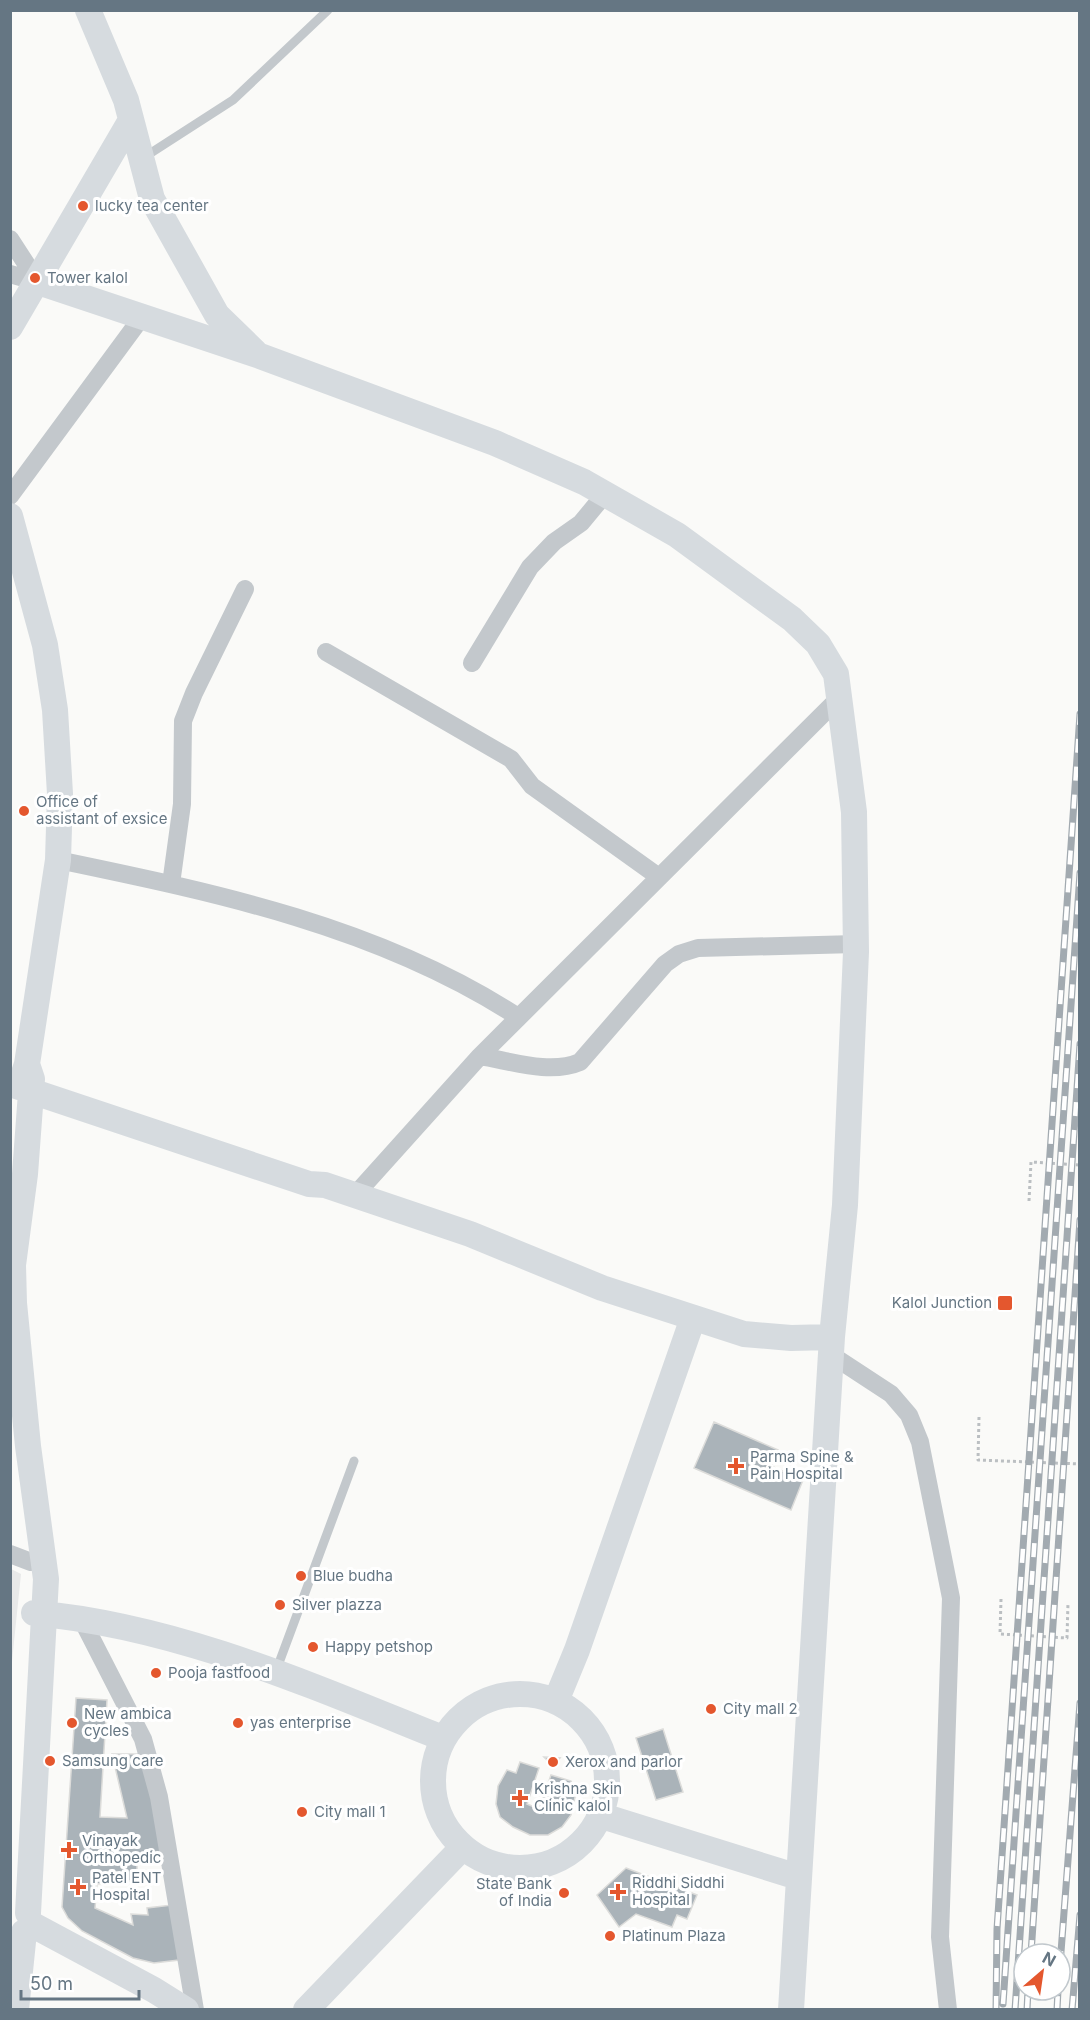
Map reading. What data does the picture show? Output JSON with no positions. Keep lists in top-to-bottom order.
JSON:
{
  "places": {
    "other": [
      "lucky tea center",
      "Tower kalol",
      "Office of assistant of exsice",
      "Blue budha",
      "Silver plazza",
      "Happy petshop",
      "Pooja fastfood",
      "City mall 2",
      "New ambica cycles",
      "yas enterprise",
      "Samsung care",
      "Xerox and parlor",
      "City mall 1",
      "State Bank of India",
      "Platinum Plaza"
    ],
    "transit": ["Kalol Junction"],
    "health": [
      "Parma Spine & Pain Hospital",
      "Krishna Skin Clinic kalol",
      "Vinayak Orthopedic",
      "Patel ENT Hospital",
      "Riddhi Siddhi Hospital"
    ]
  },
  "scale_bar": "50 m",
  "north": "top right"
}
